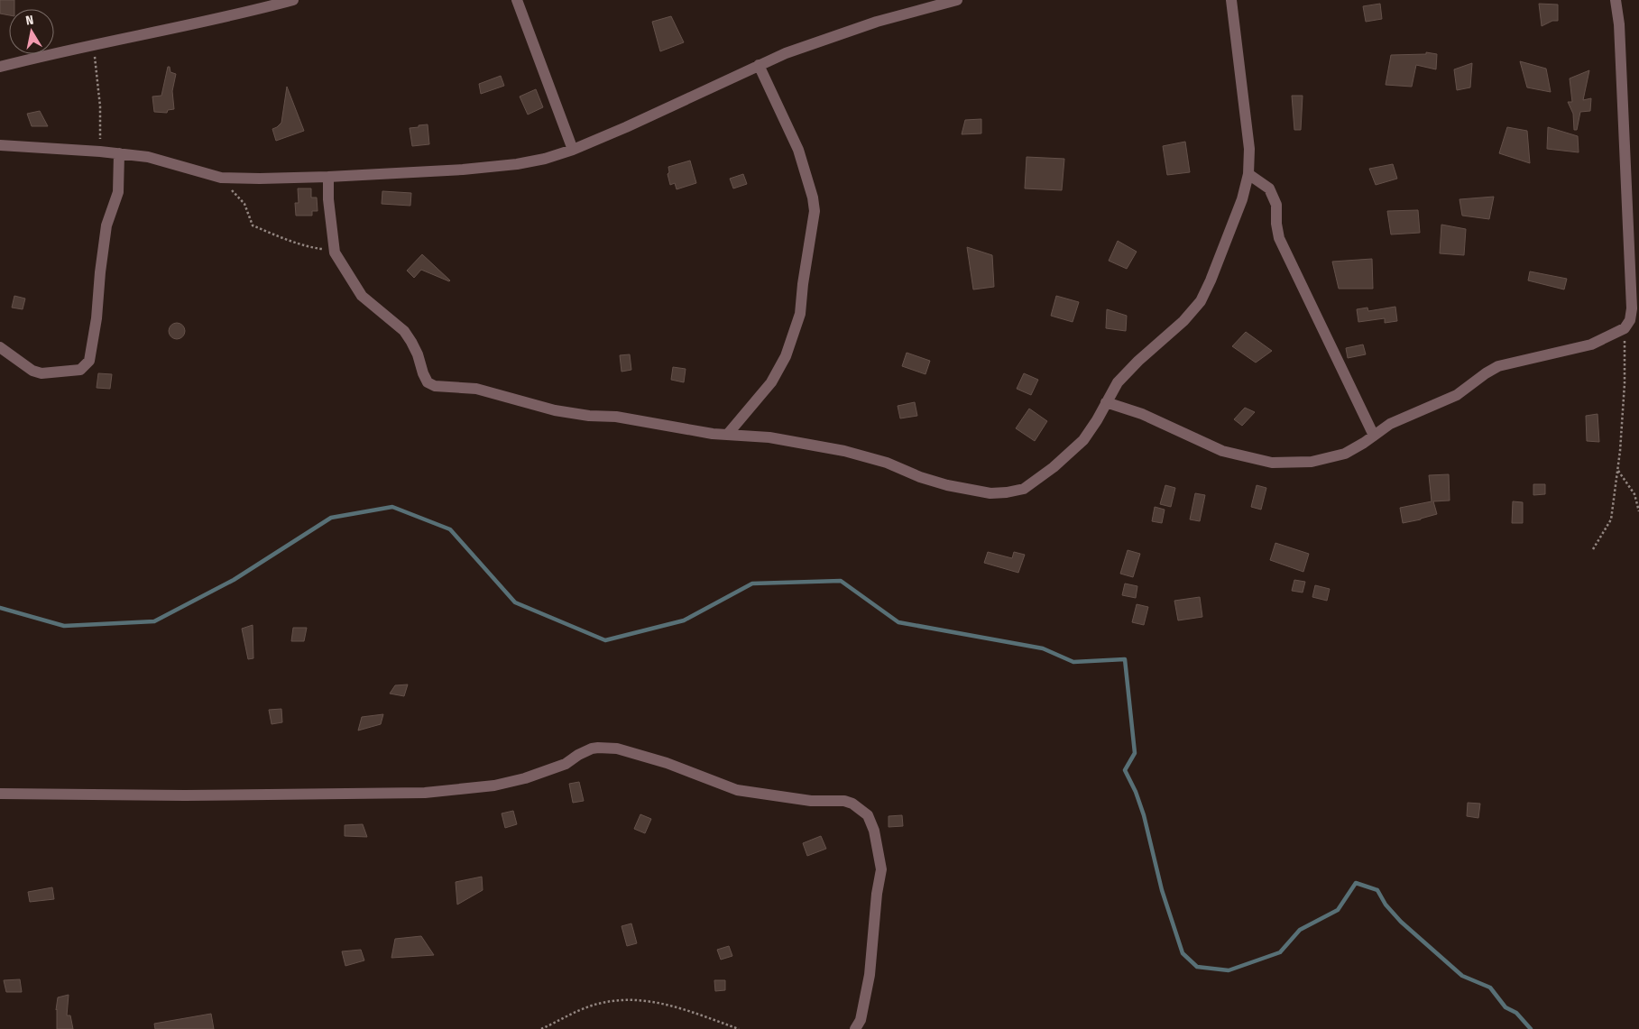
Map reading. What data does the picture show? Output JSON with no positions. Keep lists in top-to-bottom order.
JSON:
{
  "north": "top"
}
